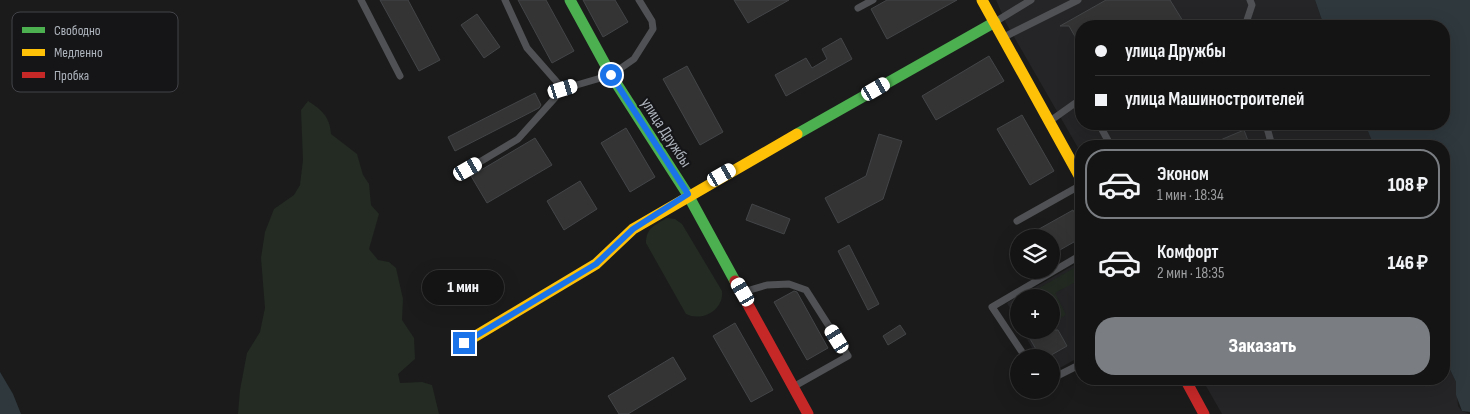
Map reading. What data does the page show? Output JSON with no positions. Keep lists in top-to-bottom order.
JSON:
{
  "streets": {
    "street": ["улица Дружбы"]
  },
  "legend": ["Свободно", "Медленно", "Пробка"],
  "page": {
    "banner": ["улица Дружбы", "улица Машиностроителей"],
    "list": [
      {
        "name": "Эконом",
        "note": "1 мин · 18:34",
        "value": "108 ₽"
      },
      {
        "name": "Комфорт",
        "note": "2 мин · 18:35",
        "value": "146 ₽"
      }
    ],
    "map_buttons": ["+", "−"],
    "bubble": "1 мин",
    "buttons": "Заказать"
  }
}
